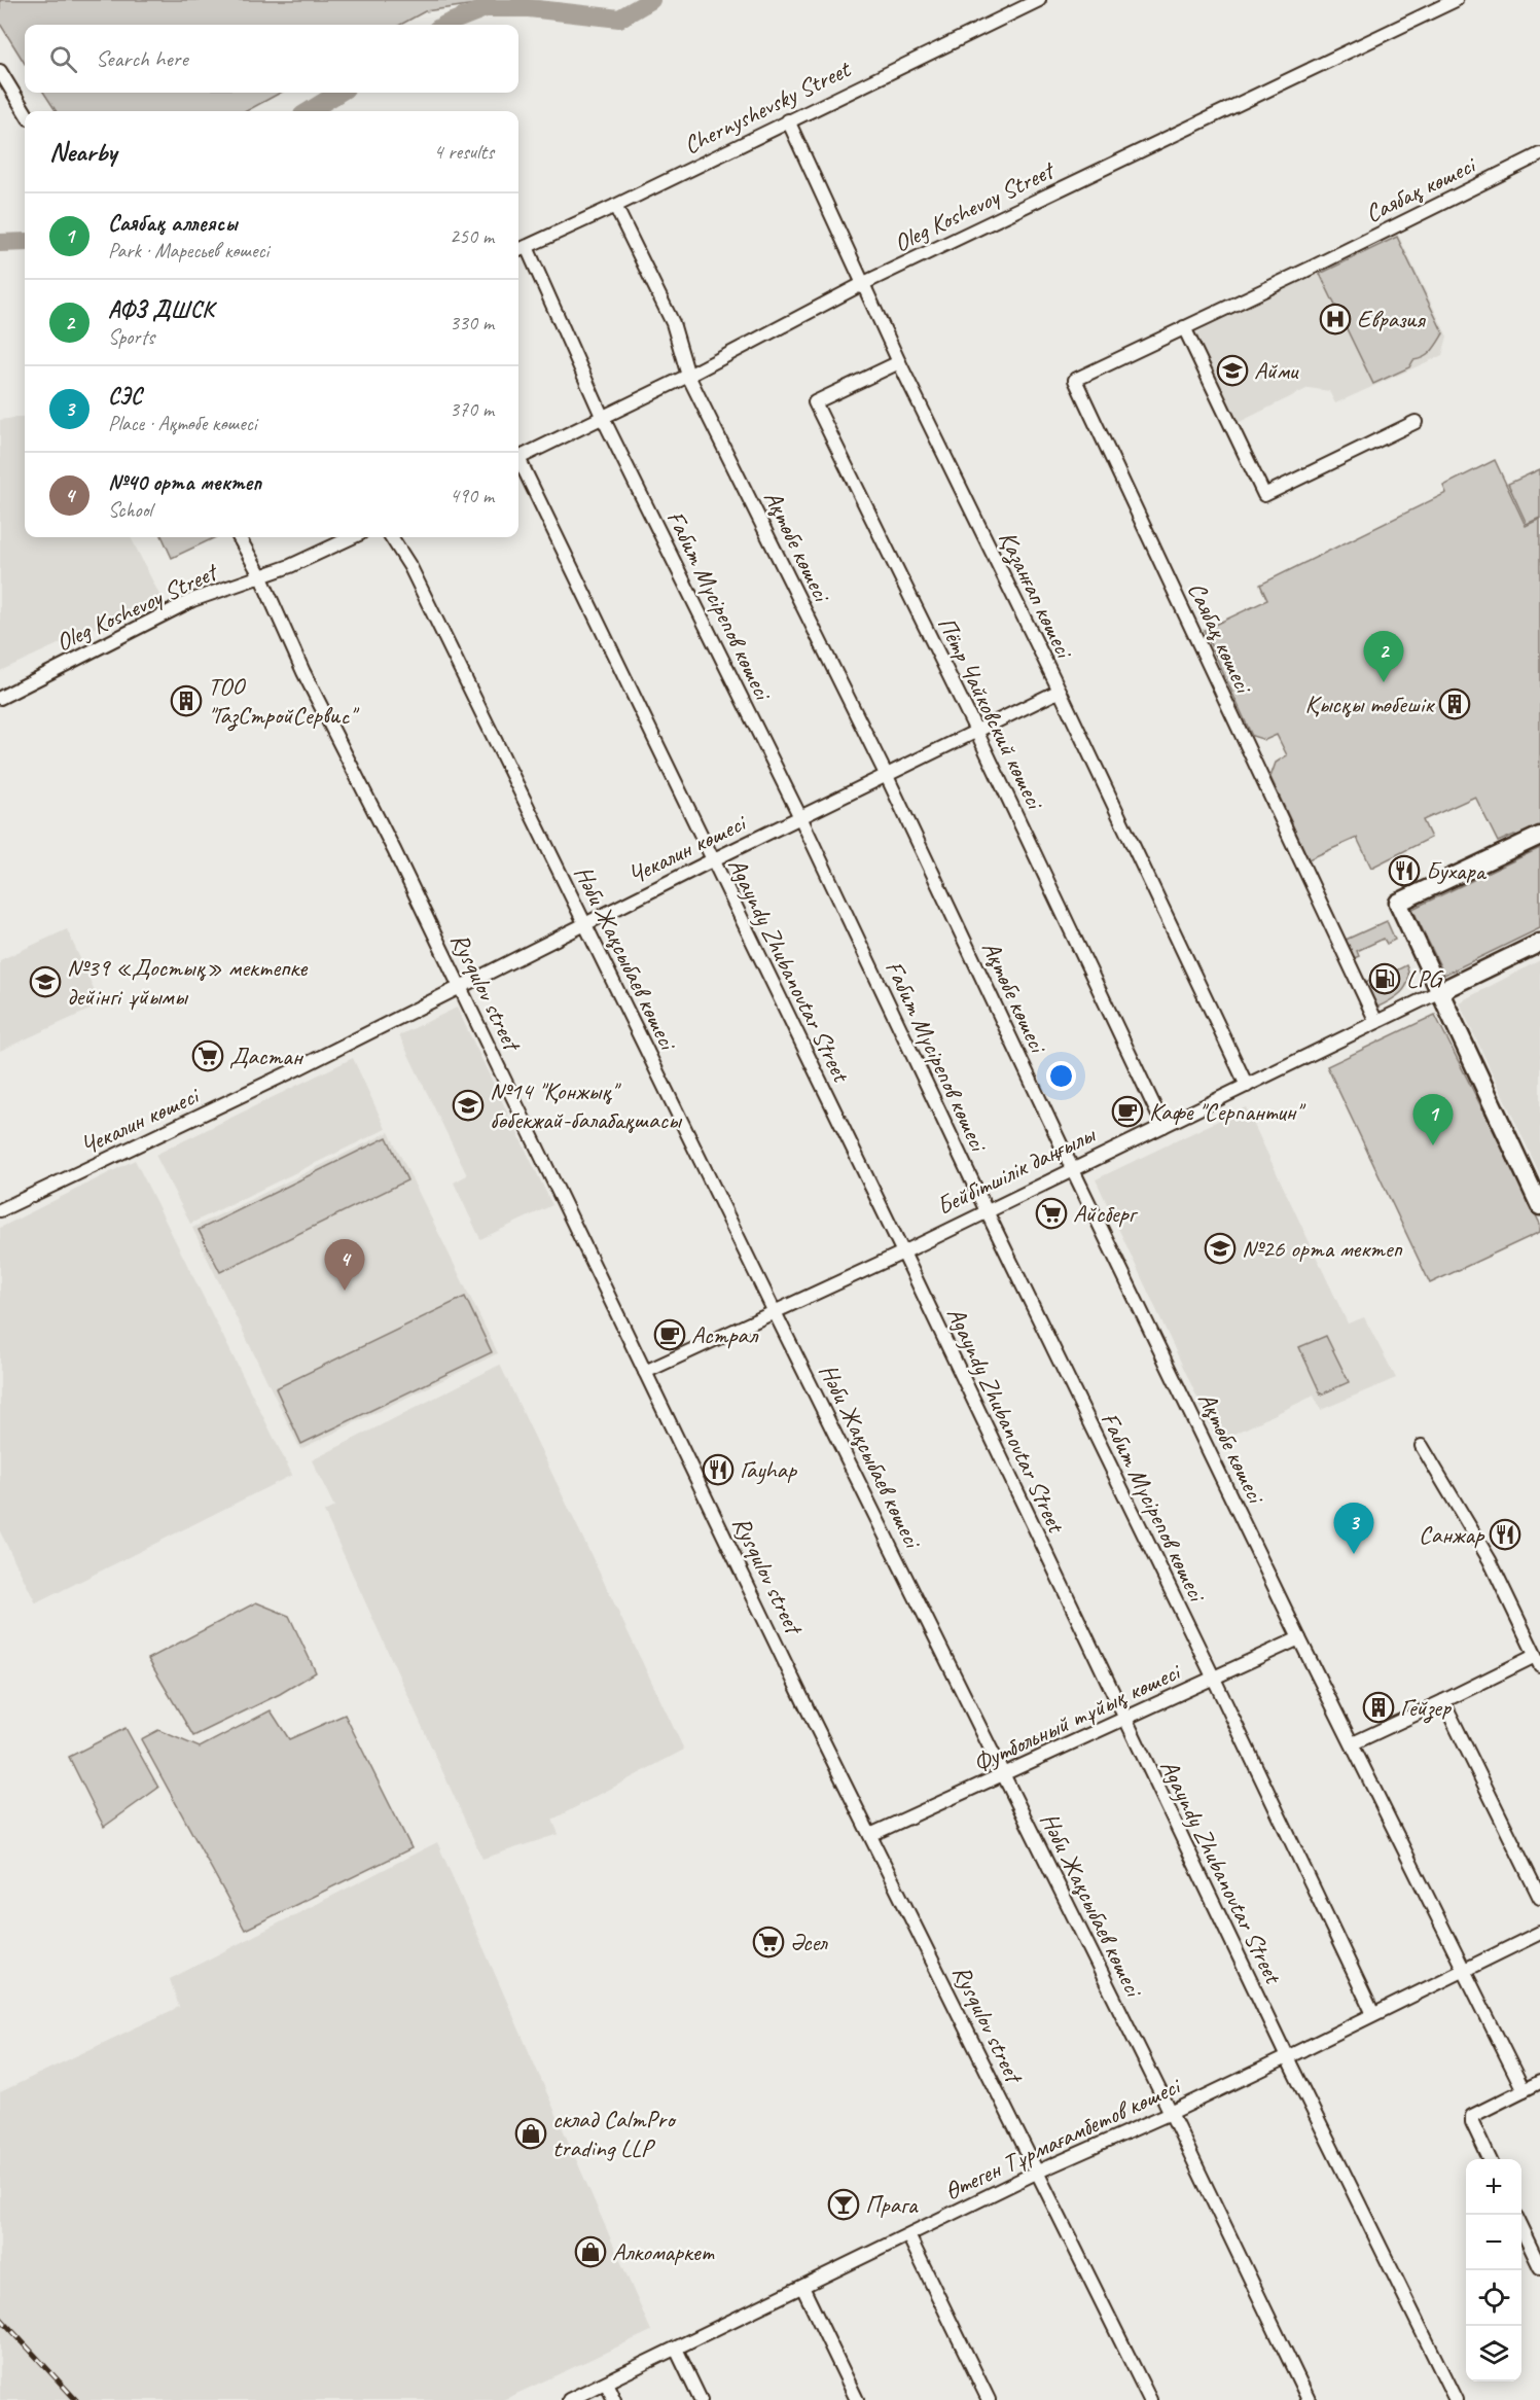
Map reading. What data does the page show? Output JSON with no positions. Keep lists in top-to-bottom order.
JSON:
{
  "streets": {
    "main road": ["Бейбітшілік даңғылы"],
    "street": [
      "Chernyshevsky Street",
      "Саябақ көшесі",
      "Oleg Koshevoy Street",
      "Ақтөбе көшесі",
      "Қазанғап көшесі",
      "Ғабит Мүсірепов көшесі",
      "Пётр Чайковский көшесі",
      "Чекалин көшесі",
      "Нәби Жақсыбаев көшесі",
      "Agayndy Zhubanovtar Street",
      "Rysqulov street",
      "Футбольный тұйық көшесі",
      "Өтеген Тұрмағамбетов көшесі"
    ]
  },
  "crossings": [
    ["Chernyshevsky Street", "Ақтөбе көшесі"],
    ["Chernyshevsky Street", "Қазанғап көшесі"],
    ["Chernyshevsky Street", "Ғабит Мүсірепов көшесі"],
    ["Саябақ көшесі", "Бейбітшілік даңғылы"],
    ["Oleg Koshevoy Street", "Ақтөбе көшесі"],
    ["Oleg Koshevoy Street", "Қазанғап көшесі"],
    ["Oleg Koshevoy Street", "Ғабит Мүсірепов көшесі"],
    ["Oleg Koshevoy Street", "Rysqulov street"],
    ["Ақтөбе көшесі", "Чекалин көшесі"],
    ["Ақтөбе көшесі", "Бейбітшілік даңғылы"],
    ["Ақтөбе көшесі", "Футбольный тұйық көшесі"],
    ["Ақтөбе көшесі", "Өтеген Тұрмағамбетов көшесі"],
    ["Қазанғап көшесі", "Пётр Чайковский көшесі"],
    ["Қазанғап көшесі", "Чекалин көшесі"],
    ["Қазанғап көшесі", "Бейбітшілік даңғылы"],
    ["Ғабит Мүсірепов көшесі", "Чекалин көшесі"],
    ["Ғабит Мүсірепов көшесі", "Бейбітшілік даңғылы"],
    ["Ғабит Мүсірепов көшесі", "Футбольный тұйық көшесі"],
    ["Ғабит Мүсірепов көшесі", "Өтеген Тұрмағамбетов көшесі"],
    ["Пётр Чайковский көшесі", "Чекалин көшесі"],
    ["Пётр Чайковский көшесі", "Бейбітшілік даңғылы"],
    ["Чекалин көшесі", "Нәби Жақсыбаев көшесі"],
    ["Чекалин көшесі", "Agayndy Zhubanovtar Street"],
    ["Чекалин көшесі", "Rysqulov street"],
    ["Нәби Жақсыбаев көшесі", "Бейбітшілік даңғылы"],
    ["Нәби Жақсыбаев көшесі", "Футбольный тұйық көшесі"],
    ["Нәби Жақсыбаев көшесі", "Өтеген Тұрмағамбетов көшесі"],
    ["Agayndy Zhubanovtar Street", "Бейбітшілік даңғылы"],
    ["Agayndy Zhubanovtar Street", "Футбольный тұйық көшесі"],
    ["Agayndy Zhubanovtar Street", "Өтеген Тұрмағамбетов көшесі"],
    ["Rysqulov street", "Бейбітшілік даңғылы"],
    ["Rysqulov street", "Футбольный тұйық көшесі"],
    ["Rysqulov street", "Өтеген Тұрмағамбетов көшесі"]
  ],
  "places": {
    "hospital": ["Евразия"],
    "school or university": [
      "Айми",
      "№39 «Достық» мектепке дейінгі ұйымы",
      "№14 \"Қонжық\" бөбекжай-балабақшасы",
      "№26 орта мектеп"
    ],
    "building": ["ТОО \"ГазСтройСервис\"", "Қысқы төбешік", "Гейзер"],
    "restaurant": ["Бухара", "Гауhар", "Санжар"],
    "fuel station": ["LPG"],
    "supermarket": ["Дастан", "Айсберг", "Əсел"],
    "cafe": ["Кафе \"Серпантин\"", "Астрал"],
    "shop": ["склад CalmPro trading LLP", "Алкомаркет"],
    "bar": ["Прага"]
  },
  "page": {
    "search": "Search here",
    "heading": ["Nearby", "4 results"],
    "list": [
      {
        "mark": "1",
        "name": "Саябақ аллеясы",
        "note": "Park · Маресьев көшесі",
        "value": "250 m"
      },
      {
        "mark": "2",
        "name": "АФЗ ДШСК",
        "note": "Sports",
        "value": "330 m"
      },
      {
        "mark": "3",
        "name": "СЭС",
        "note": "Place · Ақтөбе көшесі",
        "value": "370 m"
      },
      {
        "mark": "4",
        "name": "№40 орта мектеп",
        "note": "School",
        "value": "490 m"
      }
    ],
    "pins": [
      "2",
      "1",
      "4",
      "3"
    ],
    "map_buttons": ["+", "−"]
  }
}
